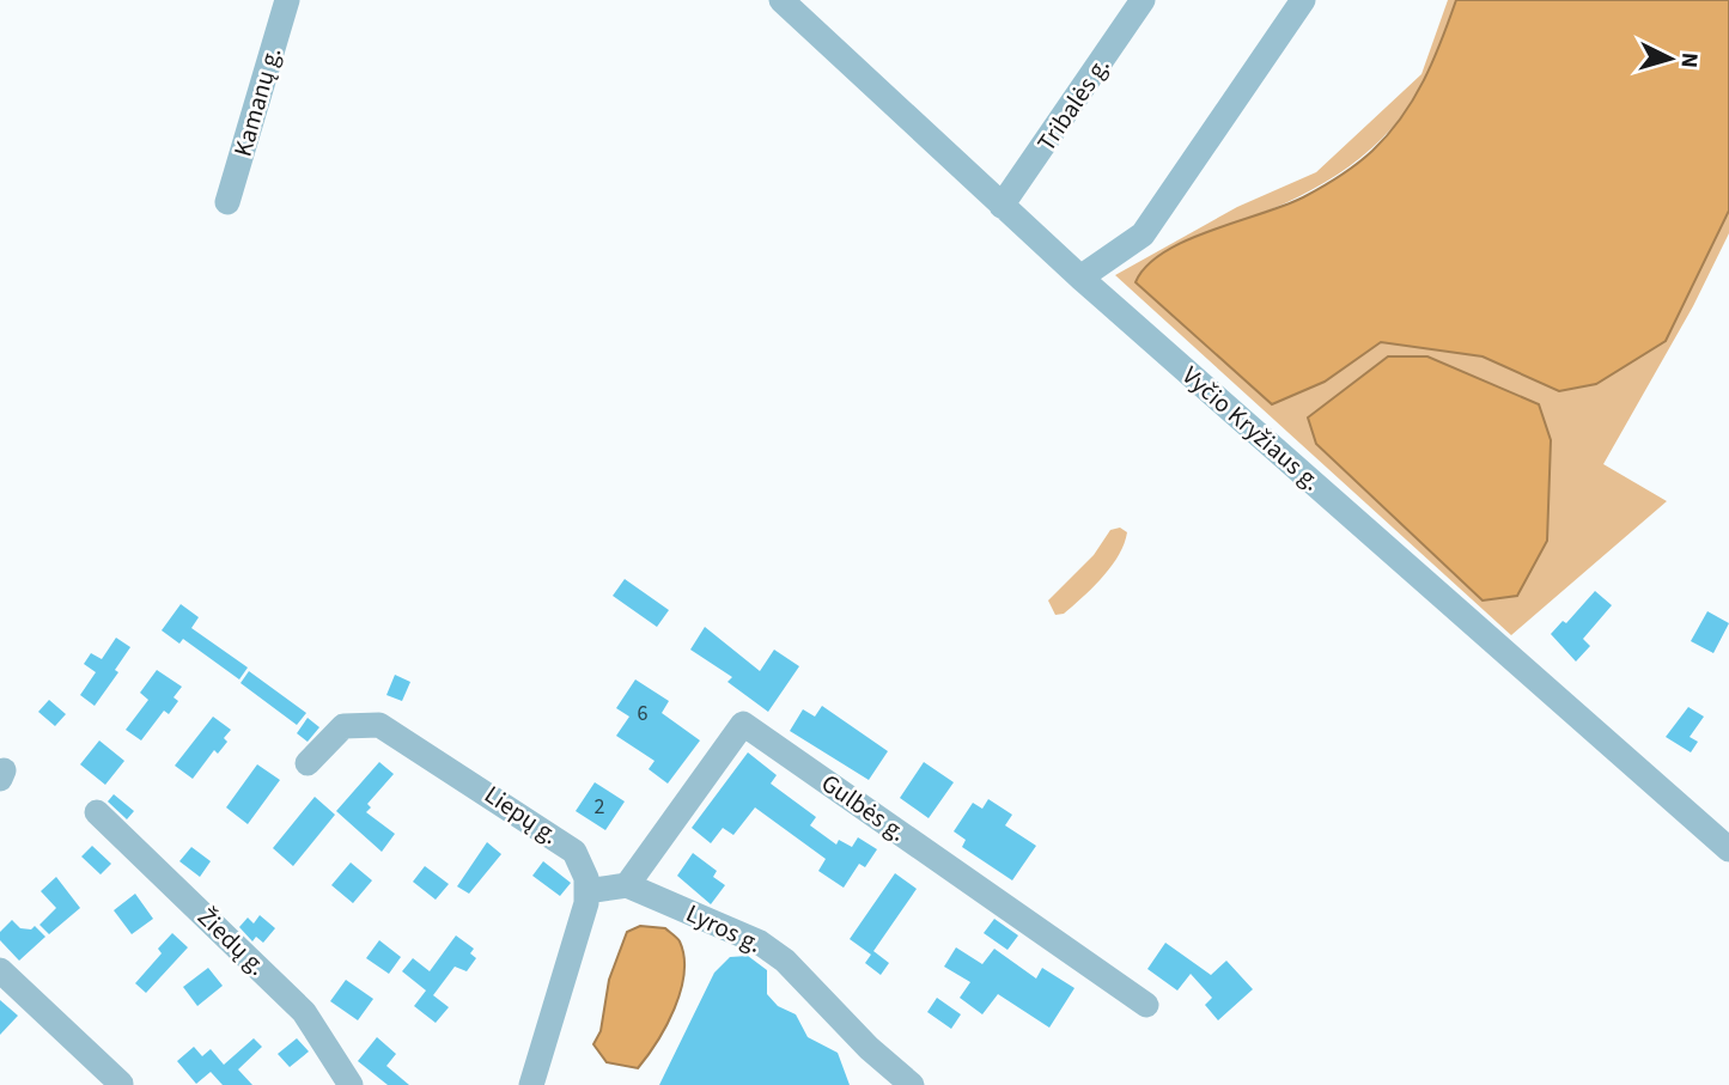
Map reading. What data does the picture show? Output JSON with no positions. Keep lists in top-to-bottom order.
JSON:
{
  "streets": {
    "street": [
      "Kamanų g.",
      "Tribalės g.",
      "Vyčio Kryžiaus g.",
      "Gulbės g.",
      "Liepų g.",
      "Lyros g.",
      "Žiedų g."
    ]
  },
  "crossings": [
    ["Tribalės g.", "Vyčio Kryžiaus g."],
    ["Gulbės g.", "Lyros g."]
  ],
  "house_numbers": ["6", "2"],
  "north": "right"
}
